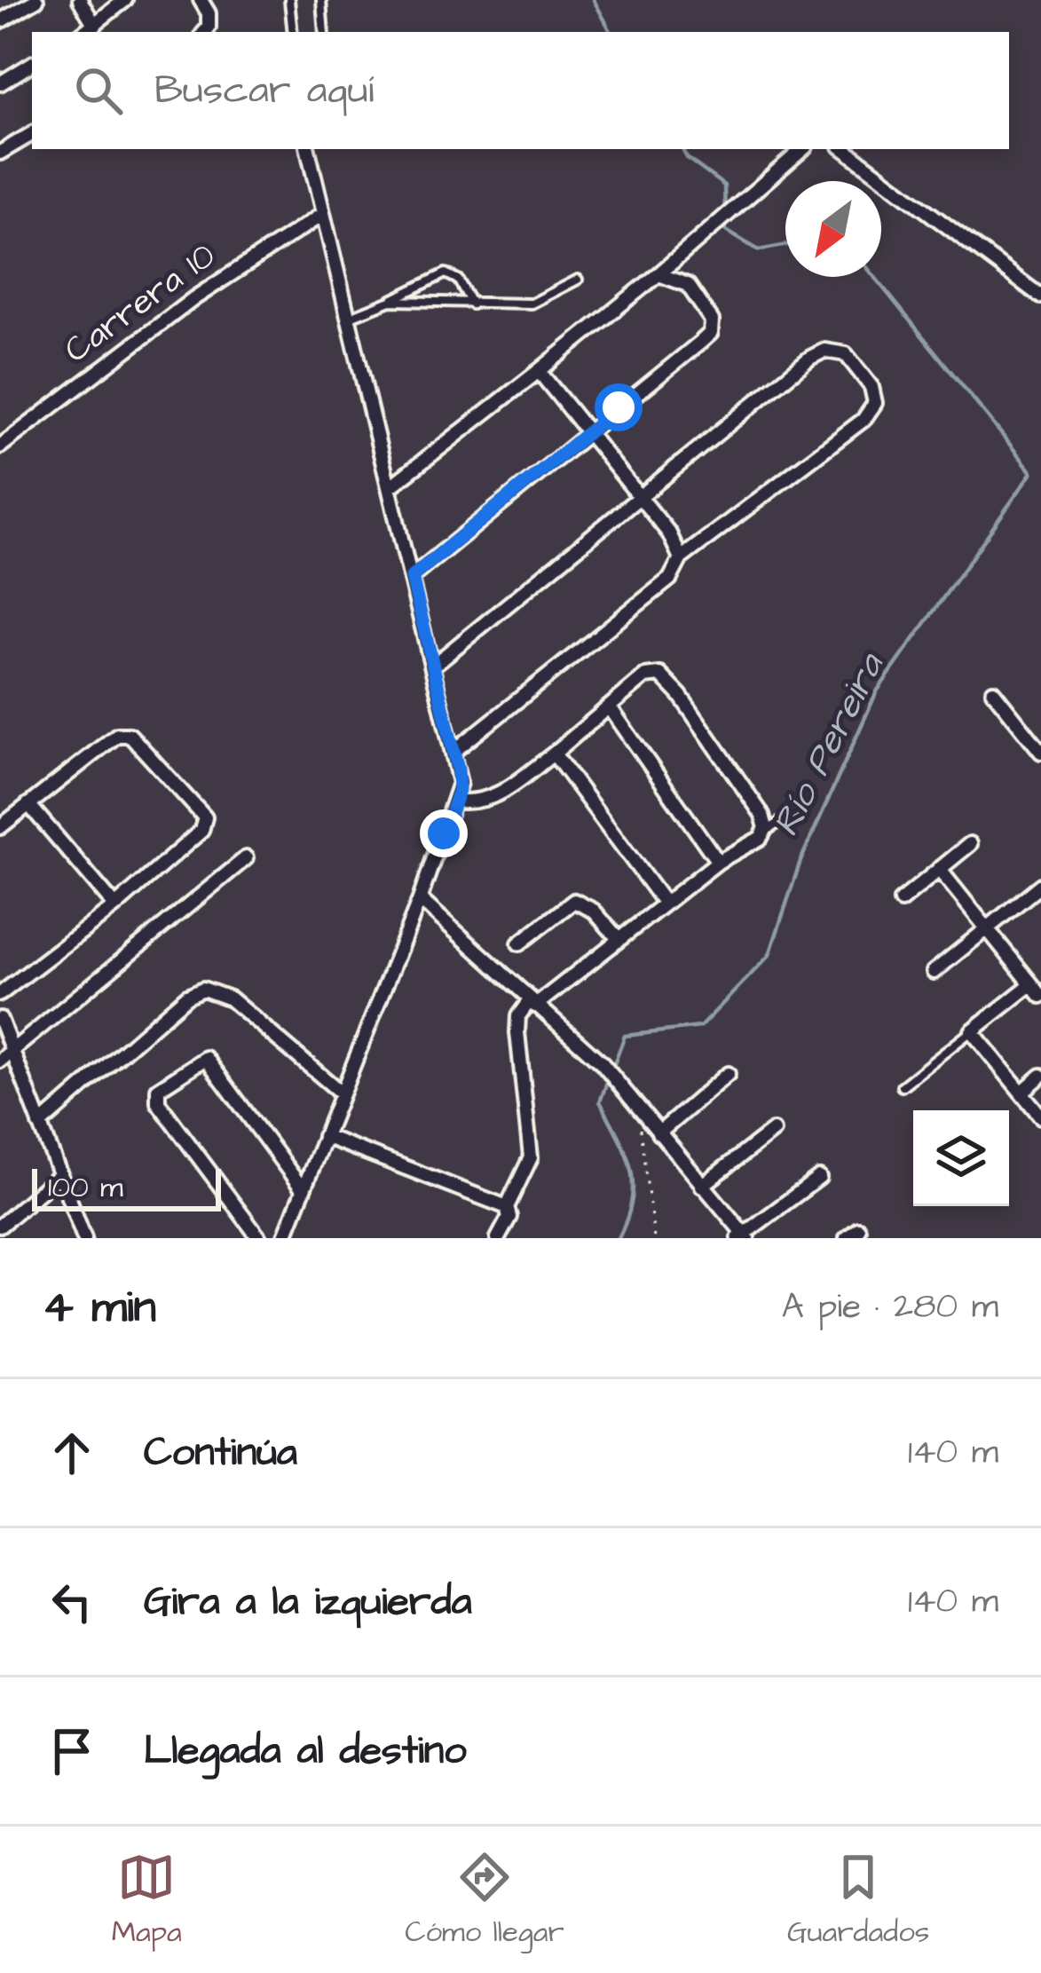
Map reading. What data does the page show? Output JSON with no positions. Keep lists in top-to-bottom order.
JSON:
{
  "streets": {
    "street": ["Carrera 10"]
  },
  "water": ["Río Pereira"],
  "scale_bar": "100 m",
  "north": "bottom left",
  "page": {
    "search": "Buscar aquí",
    "scale": "100 m",
    "heading": ["4 min", "A pie · 280 m"],
    "list": [
      ["Continúa", "140 m"],
      ["Gira a la izquierda", "140 m"],
      "Llegada al destino"
    ],
    "nav": ["Mapa", "Cómo llegar", "Guardados"]
  }
}
